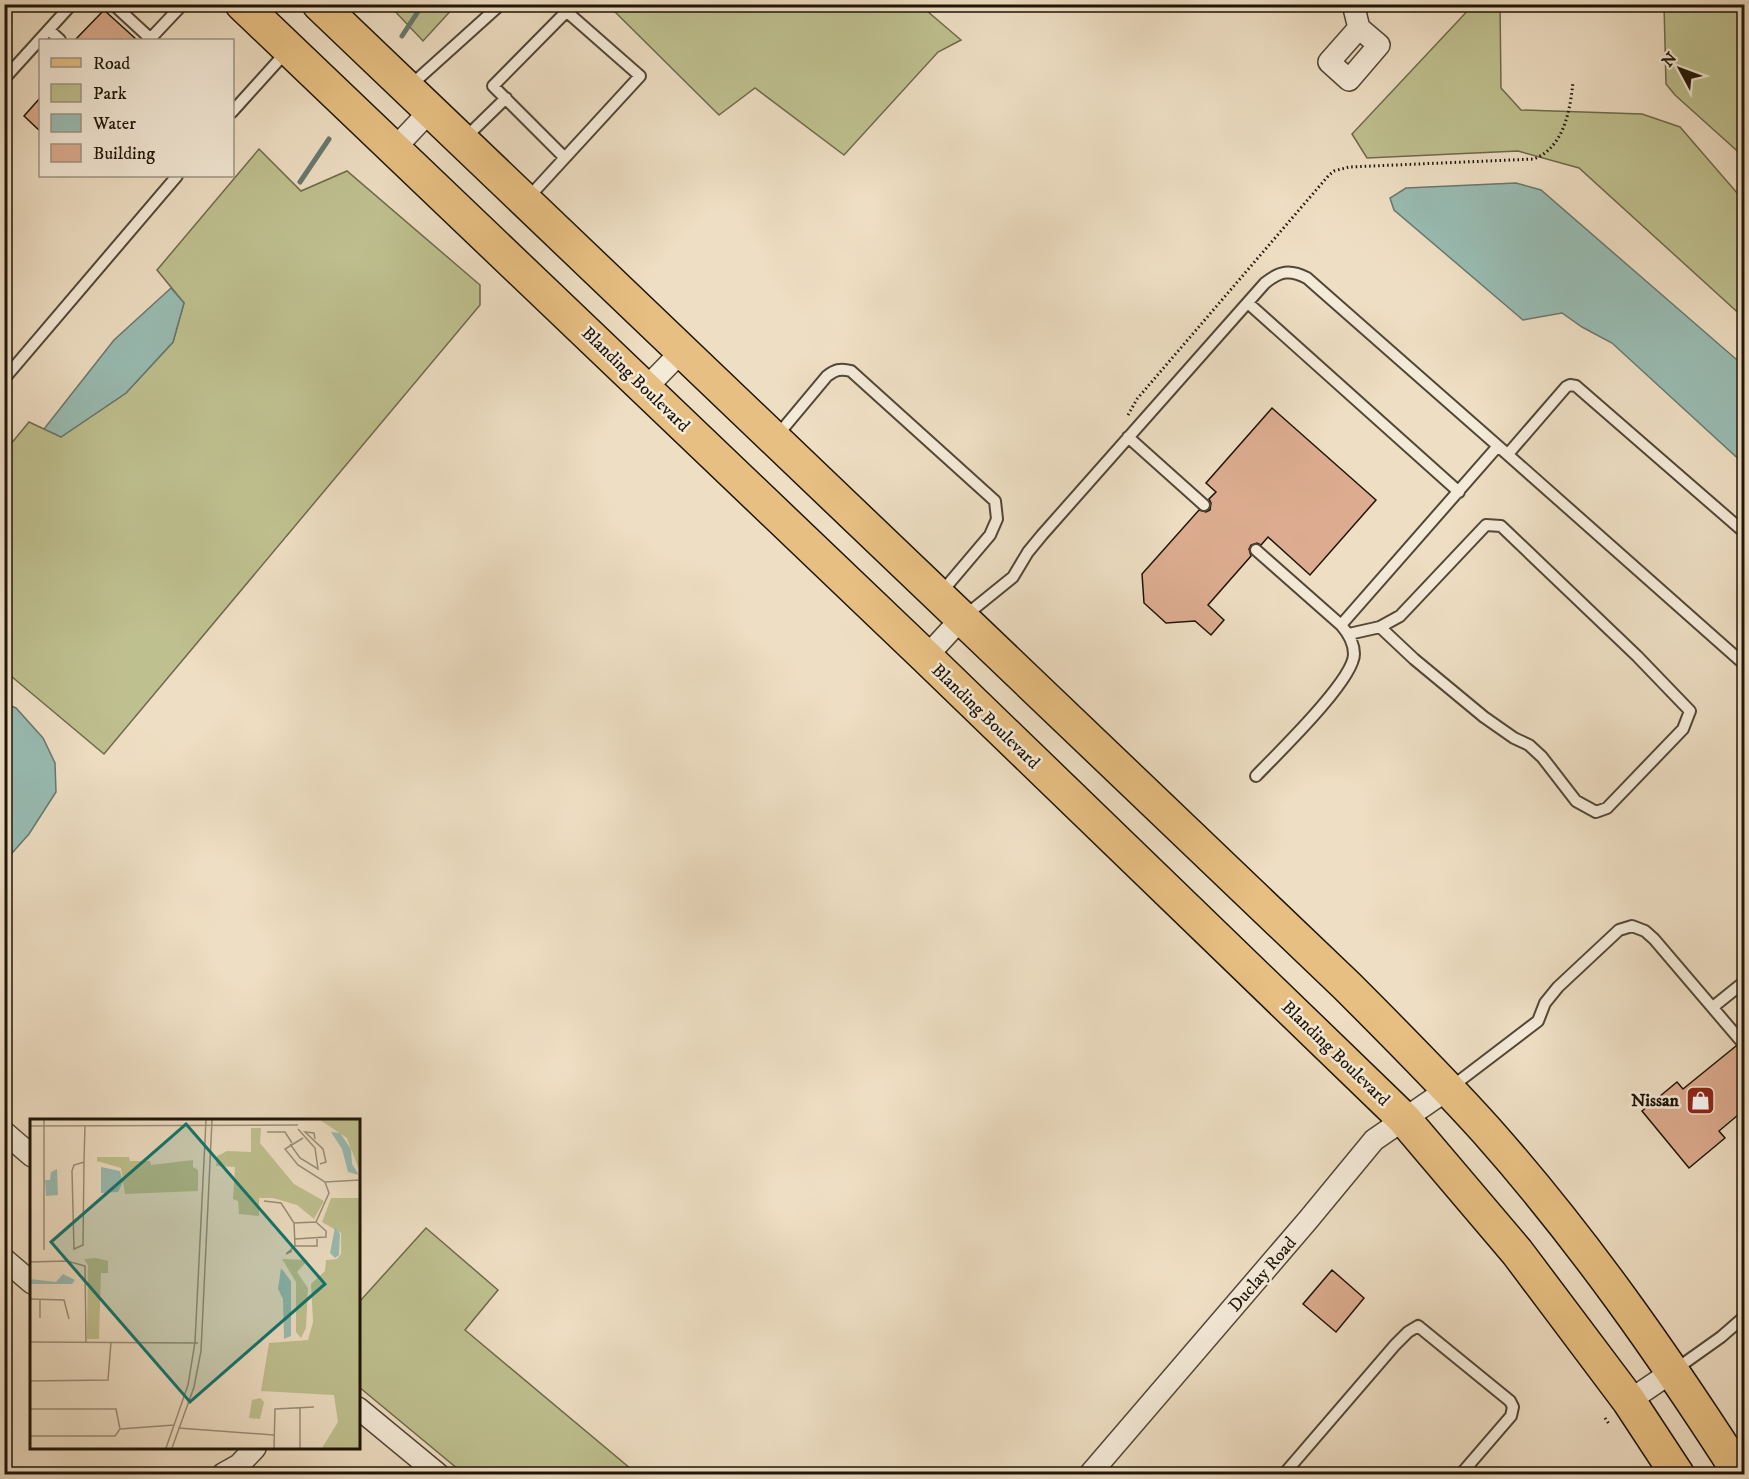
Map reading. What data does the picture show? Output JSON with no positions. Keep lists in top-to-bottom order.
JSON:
{
  "streets": {
    "main road": ["Blanding Boulevard"],
    "street": ["Duclay Road"]
  },
  "crossings": [
    ["Blanding Boulevard", "Duclay Road"]
  ],
  "places": {
    "shop": ["Nissan"]
  },
  "legend": [
    "Road",
    "Park",
    "Water",
    "Building"
  ],
  "north": "top left"
}
